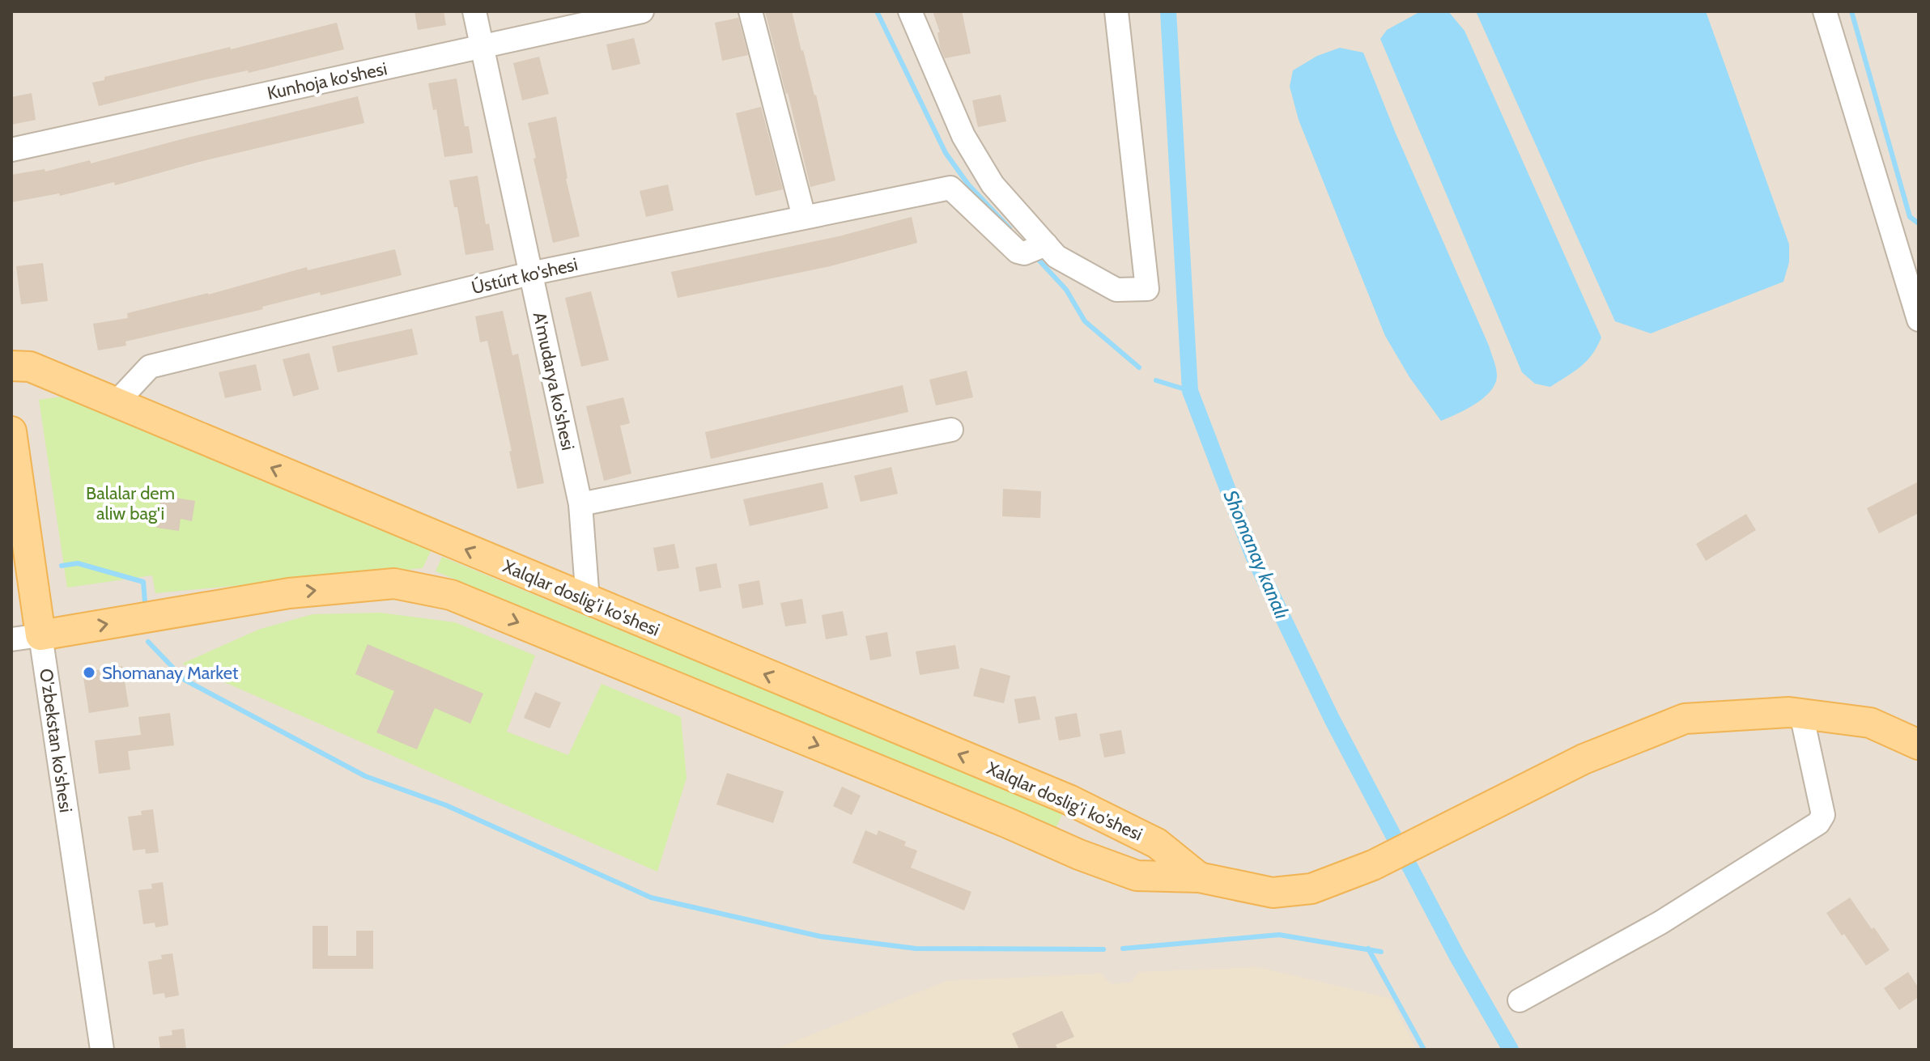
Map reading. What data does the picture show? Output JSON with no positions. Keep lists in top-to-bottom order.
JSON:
{
  "streets": {
    "main road": ["Xalqlar doslig'i ko'shesi", "O'zbekstan ko'shesi"],
    "street": ["Kunhoja ko'shesi", "Ústúrt ko'shesi", "A'mudarya ko'shesi"]
  },
  "crossings": [
    ["Kunhoja ko'shesi", "A'mudarya ko'shesi"],
    ["Ústúrt ko'shesi", "A'mudarya ko'shesi"],
    ["Ústúrt ko'shesi", "Xalqlar doslig'i ko'shesi"],
    ["A'mudarya ko'shesi", "Xalqlar doslig'i ko'shesi"]
  ],
  "water": ["Shomanay kanalı"],
  "parks": ["Balalar dem aliw bag'i"],
  "places": ["Shomanay Market"]
}
